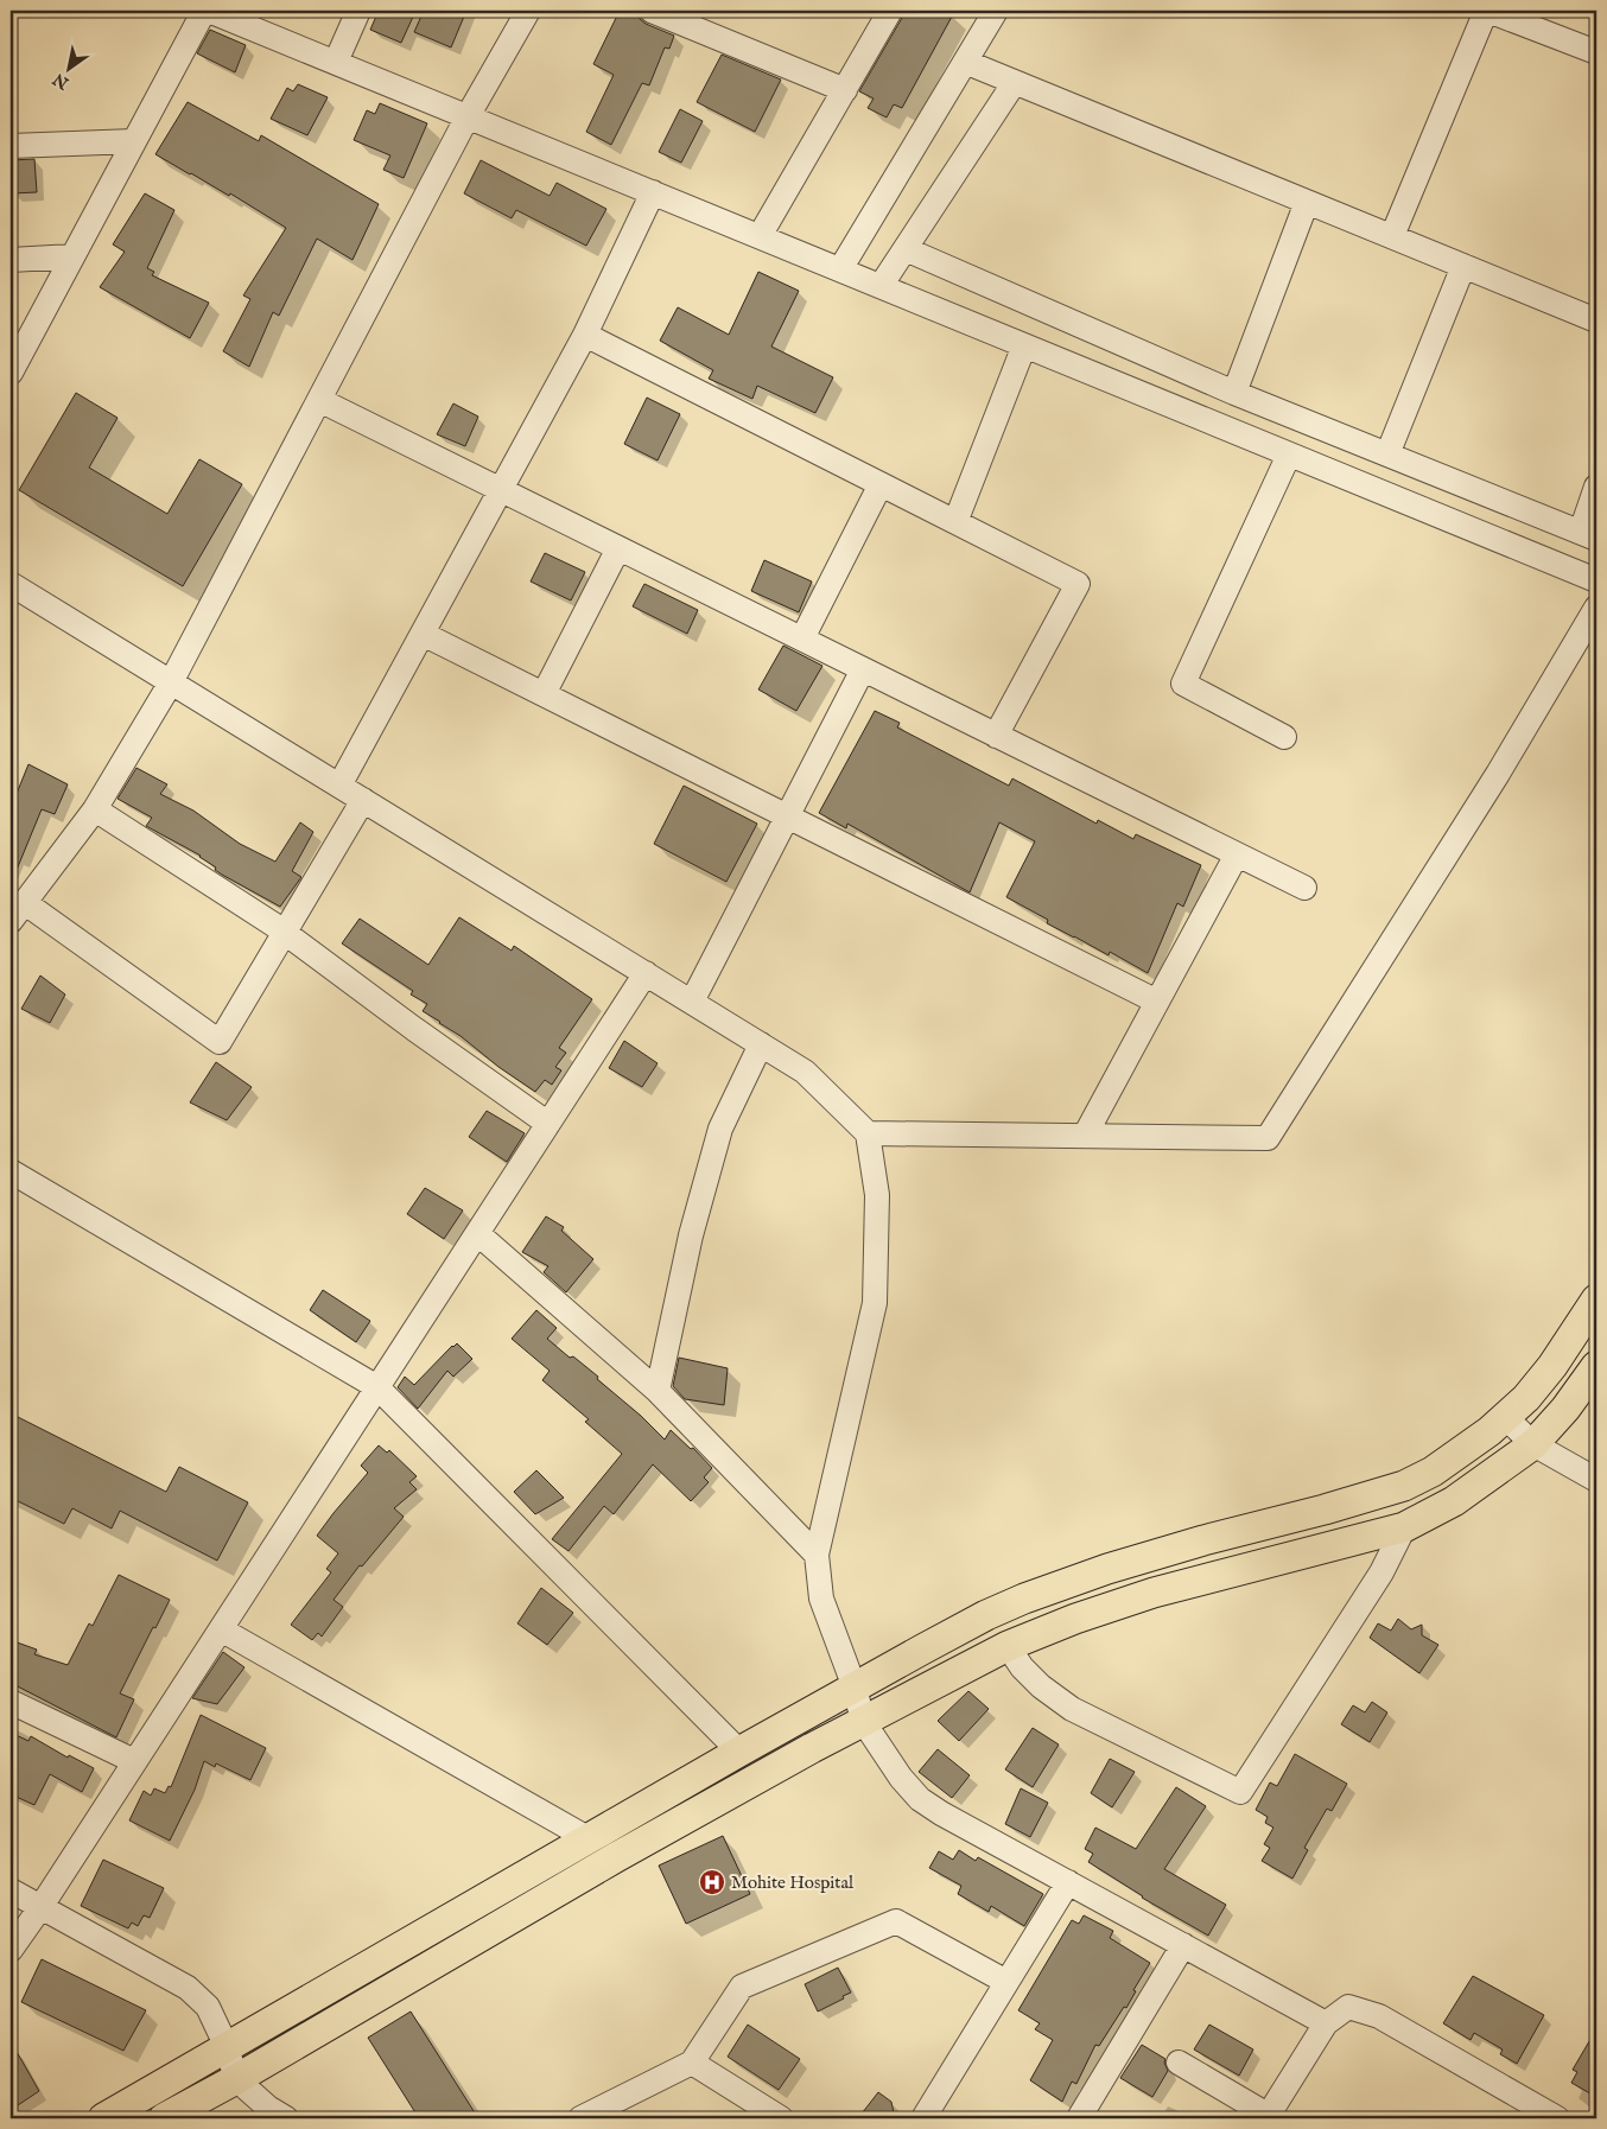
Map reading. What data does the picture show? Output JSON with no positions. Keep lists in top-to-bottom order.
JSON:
{
  "places": {
    "hospital": ["Mohite Hospital"]
  },
  "north": "bottom left"
}
